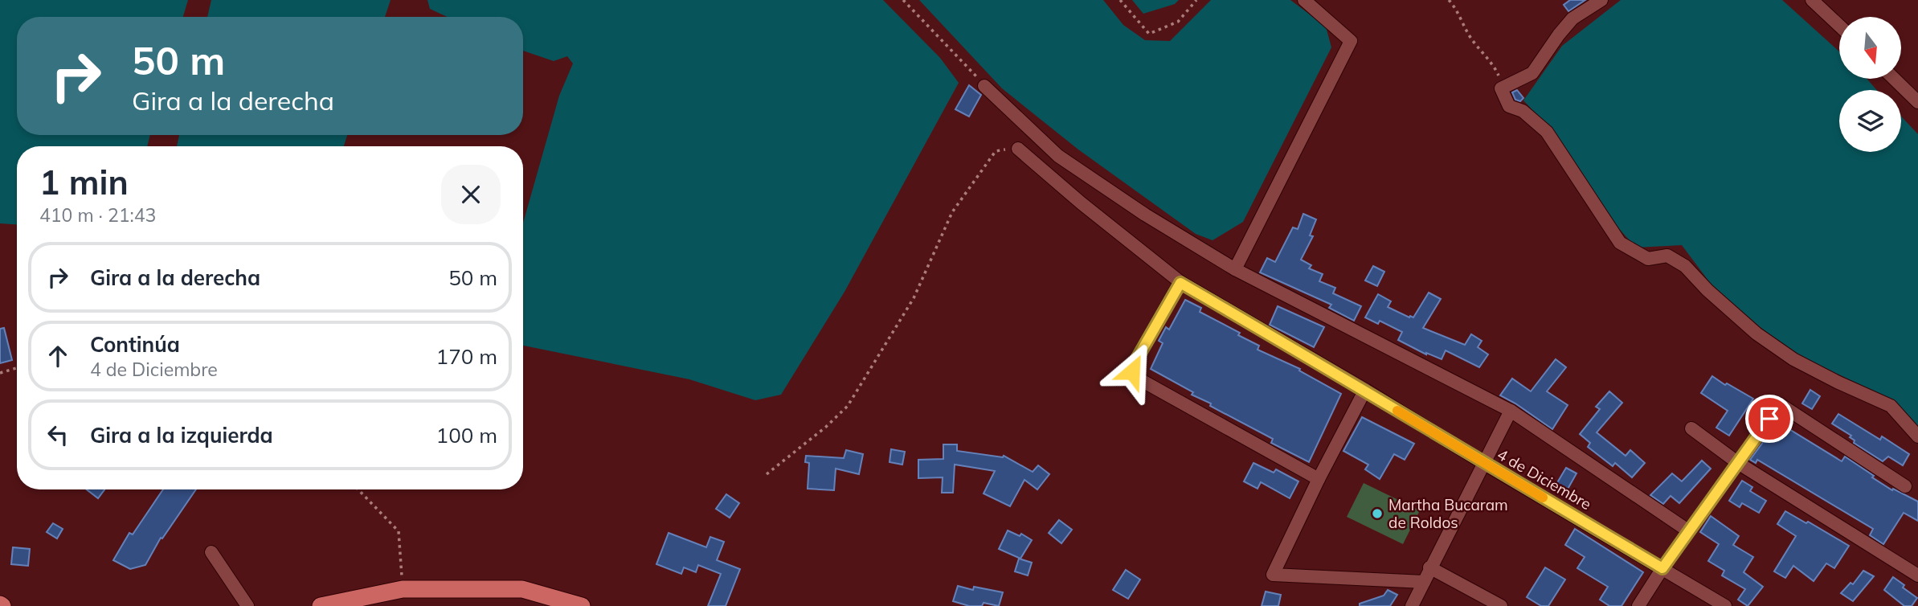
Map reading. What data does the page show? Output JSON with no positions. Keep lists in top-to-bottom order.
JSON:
{
  "streets": {
    "street": ["4 de Diciembre"]
  },
  "places": ["Martha Bucaram de Roldos"],
  "north": "bottom",
  "page": {
    "turn": ["50 m", "Gira a la derecha"],
    "heading": ["1 min", "410 m · 21:43"],
    "list": [
      {
        "name": "Gira a la derecha",
        "value": "50 m"
      },
      {
        "name": "Continúa",
        "note": "4 de Diciembre",
        "value": "170 m"
      },
      {
        "name": "Gira a la izquierda",
        "value": "100 m"
      }
    ]
  }
}
